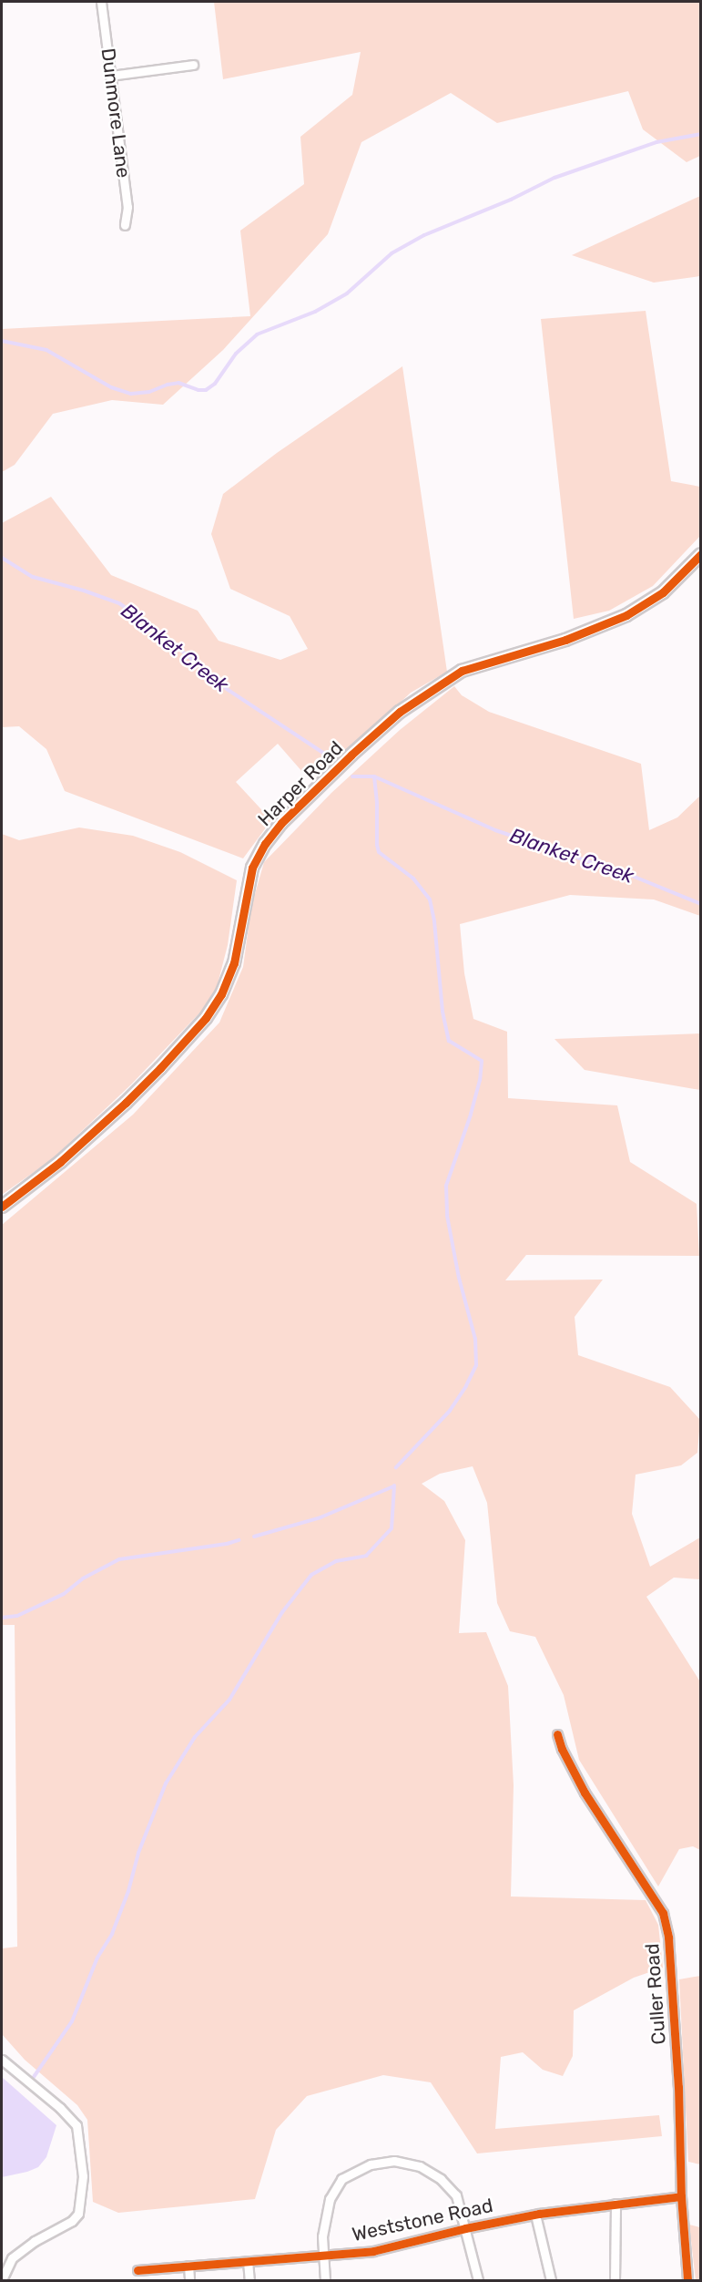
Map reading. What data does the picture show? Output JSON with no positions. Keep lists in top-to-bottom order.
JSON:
{
  "streets": {
    "street": [
      "Dunmore Lane",
      "Harper Road",
      "Culler Road",
      "Weststone Road"
    ]
  },
  "crossings": [
    ["Culler Road", "Weststone Road"]
  ],
  "water": ["Blanket Creek"]
}
